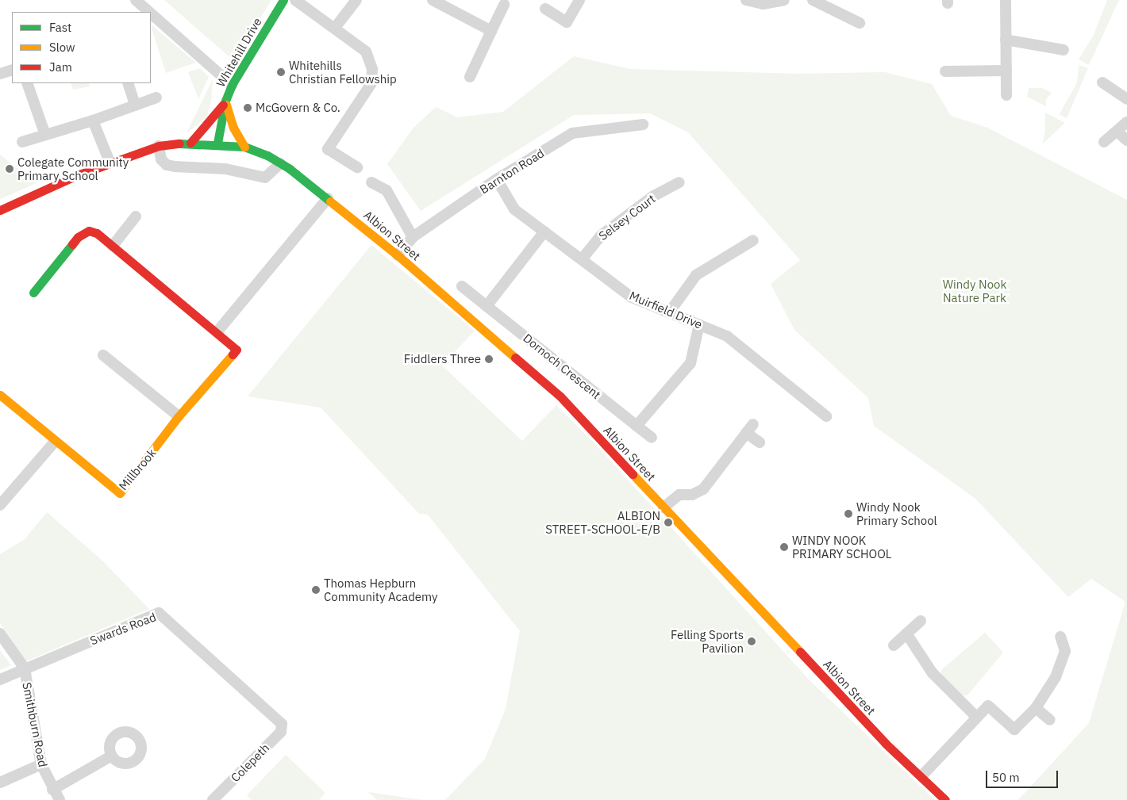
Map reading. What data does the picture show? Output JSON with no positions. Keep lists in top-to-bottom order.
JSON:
{
  "streets": {
    "street": [
      "Whitehill Drive",
      "Barnton Road",
      "Selsey Court",
      "Albion Street",
      "Muirfield Drive",
      "Dornoch Crescent",
      "Millbrook",
      "Swards Road",
      "Smithburn Road",
      "Colepeth"
    ]
  },
  "crossings": [
    ["Whitehill Drive", "Albion Street"],
    ["Barnton Road", "Albion Street"],
    ["Barnton Road", "Muirfield Drive"],
    ["Selsey Court", "Muirfield Drive"],
    ["Swards Road", "Smithburn Road"],
    ["Swards Road", "Colepeth"]
  ],
  "parks": ["Windy Nook Nature Park"],
  "places": [
    "Whitehills Christian Fellowship",
    "McGovern & Co.",
    "Colegate Community Primary School",
    "Fiddlers Three",
    "Windy Nook Primary School",
    "ALBION STREET-SCHOOL-E/B",
    "WINDY NOOK PRIMARY SCHOOL",
    "Thomas Hepburn Community Academy",
    "Felling Sports Pavilion"
  ],
  "legend": ["Fast", "Slow", "Jam"],
  "scale_bar": "50 m"
}
